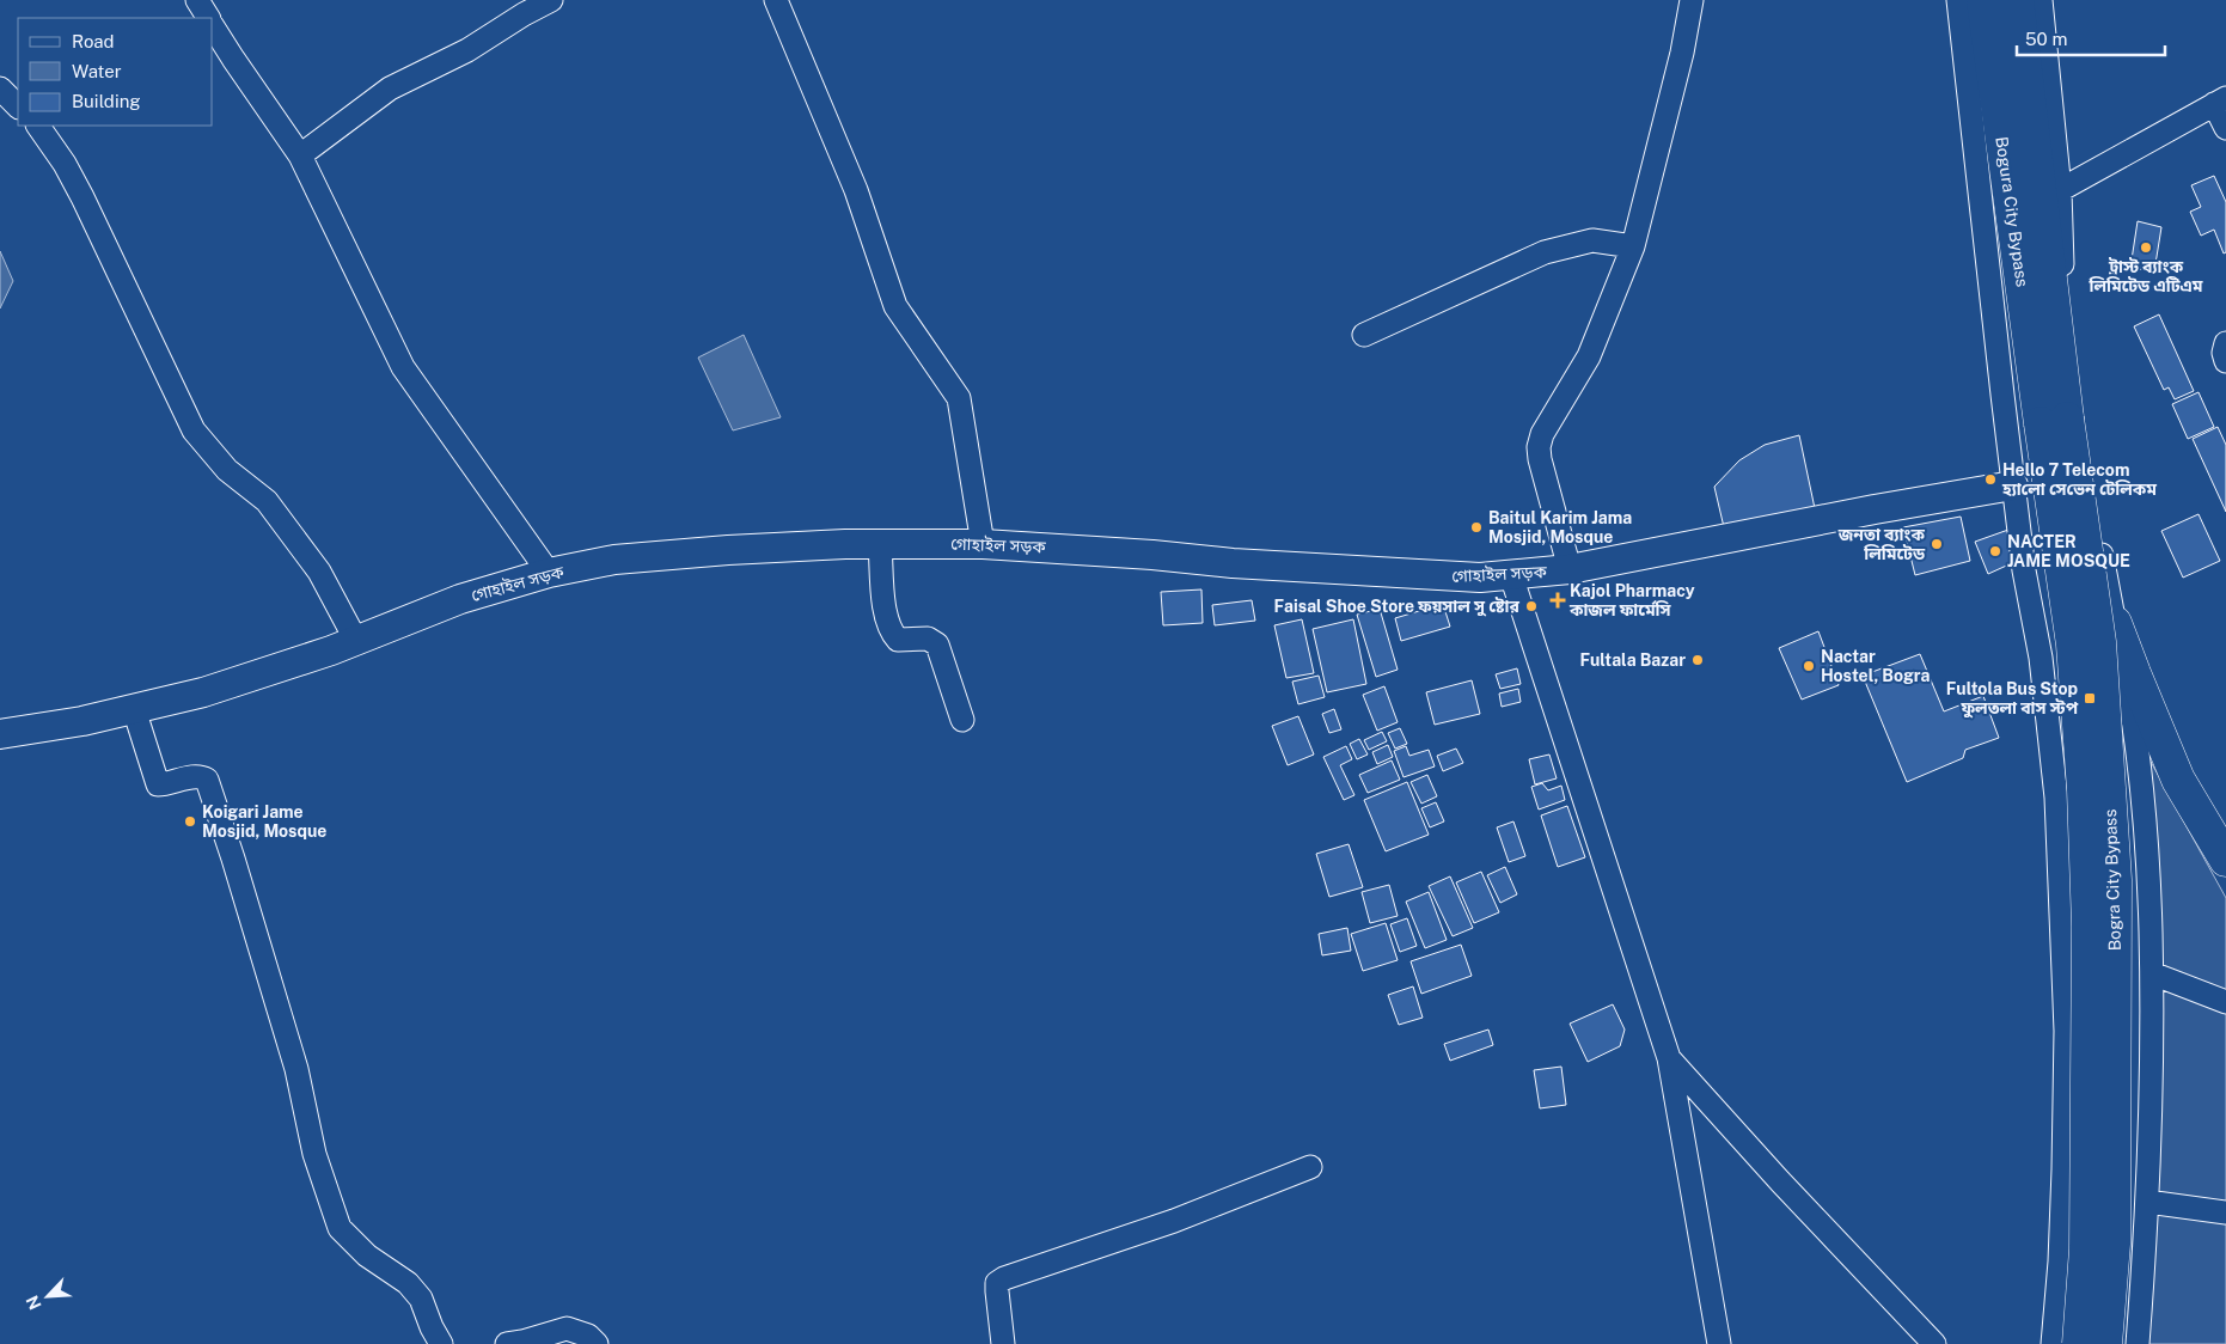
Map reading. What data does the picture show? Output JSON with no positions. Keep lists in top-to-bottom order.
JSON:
{
  "streets": {
    "highway": ["Bogura City Bypass", "Bogra City Bypass"],
    "main road": ["গোহাইল সড়ক"]
  },
  "crossings": [
    ["Bogura City Bypass", "Bogra City Bypass"]
  ],
  "places": {
    "other": [
      "ট্রাস্ট ব্যাংক লিমিটেড এটিএম",
      "Hello 7 Telecom হ্যা‌লো সে‌ভেন টে‌লিকম",
      "Baitul Karim Jama Mosjid, Mosque",
      "জনতা ব্যাংক লিমিটেড",
      "NACTER JAME MOSQUE",
      "Faisal Shoe Store ফয়সাল সু ষ্টোর",
      "Fultala Bazar",
      "Nactar Hostel, Bogra",
      "Koigari Jame Mosjid, Mosque"
    ],
    "health": ["Kajol Pharmacy কাজল ফার্মেসি"],
    "transit": ["Fultola Bus Stop ফুলতলা বাস স্টপ"]
  },
  "legend": ["Road", "Water", "Building"],
  "scale_bar": "50 m",
  "north": "bottom left"
}
